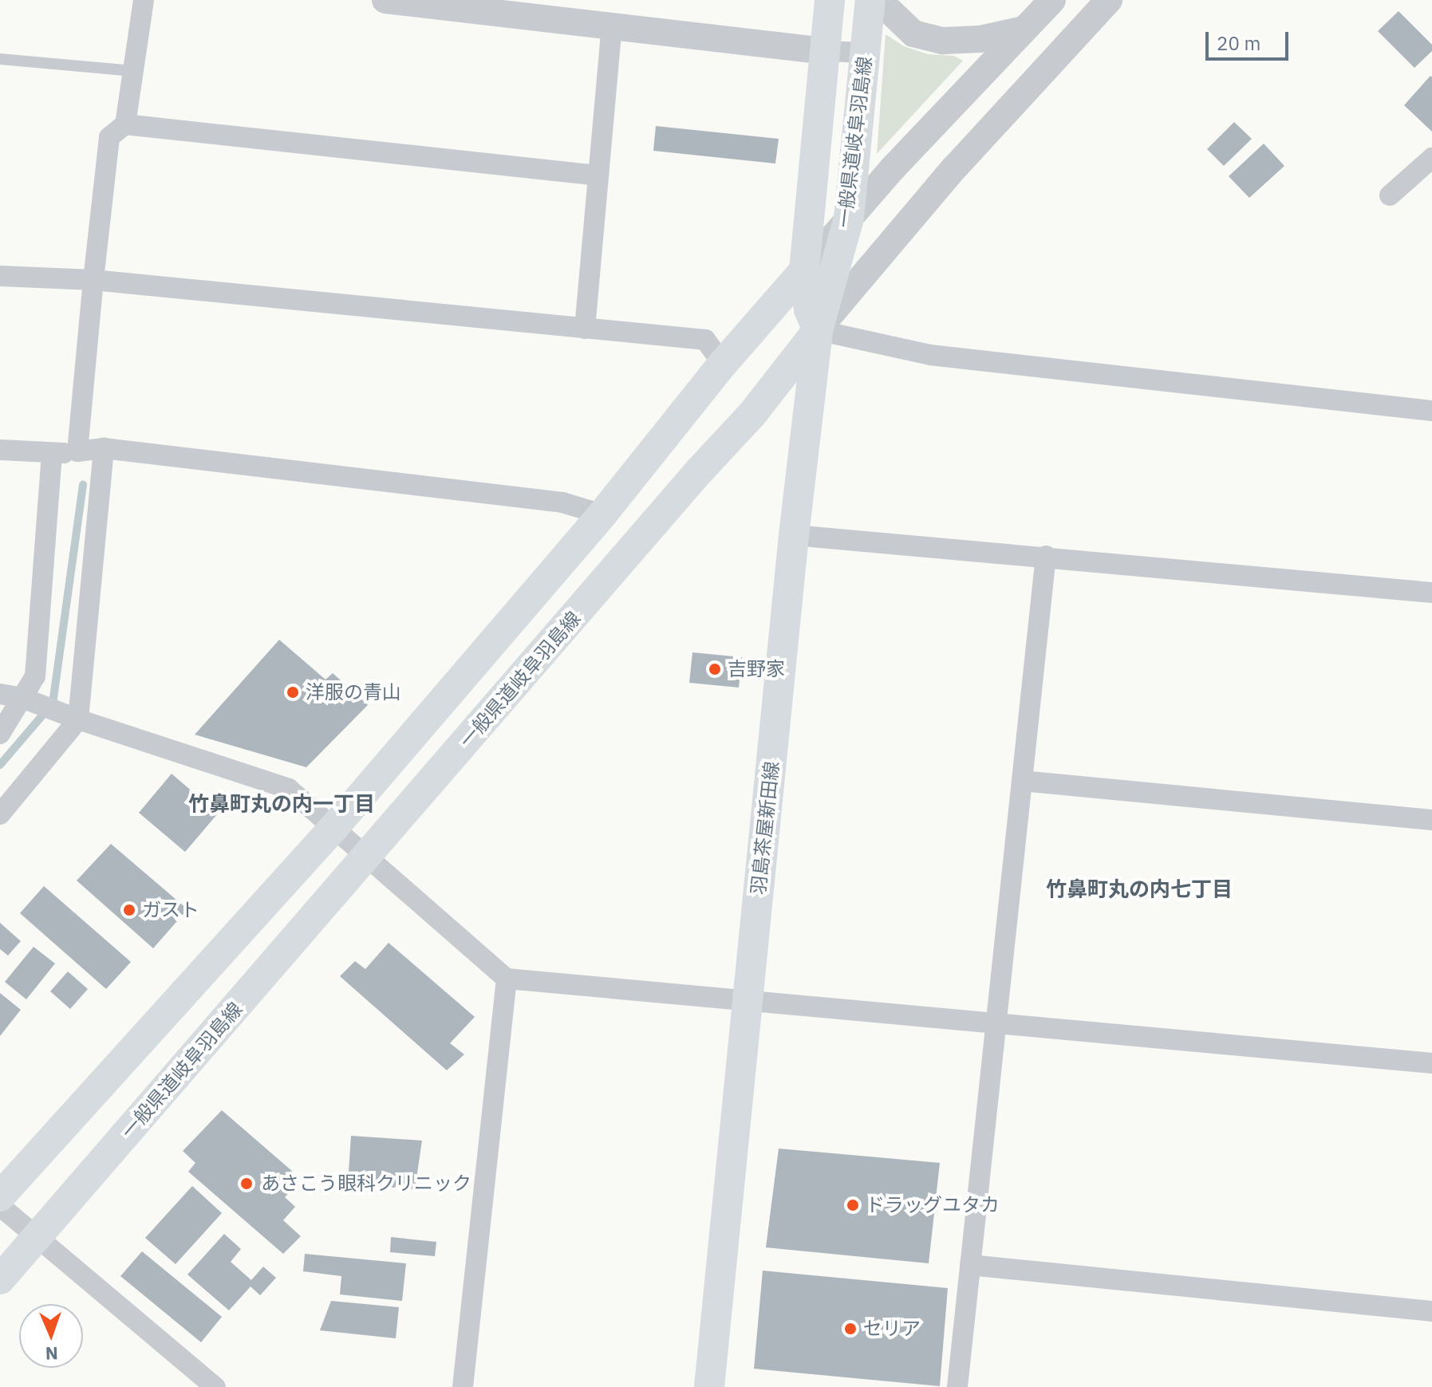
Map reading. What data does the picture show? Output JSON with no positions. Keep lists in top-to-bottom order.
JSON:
{
  "streets": {
    "main road": ["一般県道岐阜羽島線", "羽島茶屋新田線"]
  },
  "crossings": [
    ["一般県道岐阜羽島線", "羽島茶屋新田線"]
  ],
  "districts": ["竹鼻町丸の内一丁目", "竹鼻町丸の内七丁目"],
  "places": [
    "吉野家",
    "洋服の青山",
    "ガスト",
    "あさこう眼科クリニック",
    "ドラッグユタカ",
    "セリア"
  ],
  "scale_bar": "20 m",
  "north": "bottom"
}
